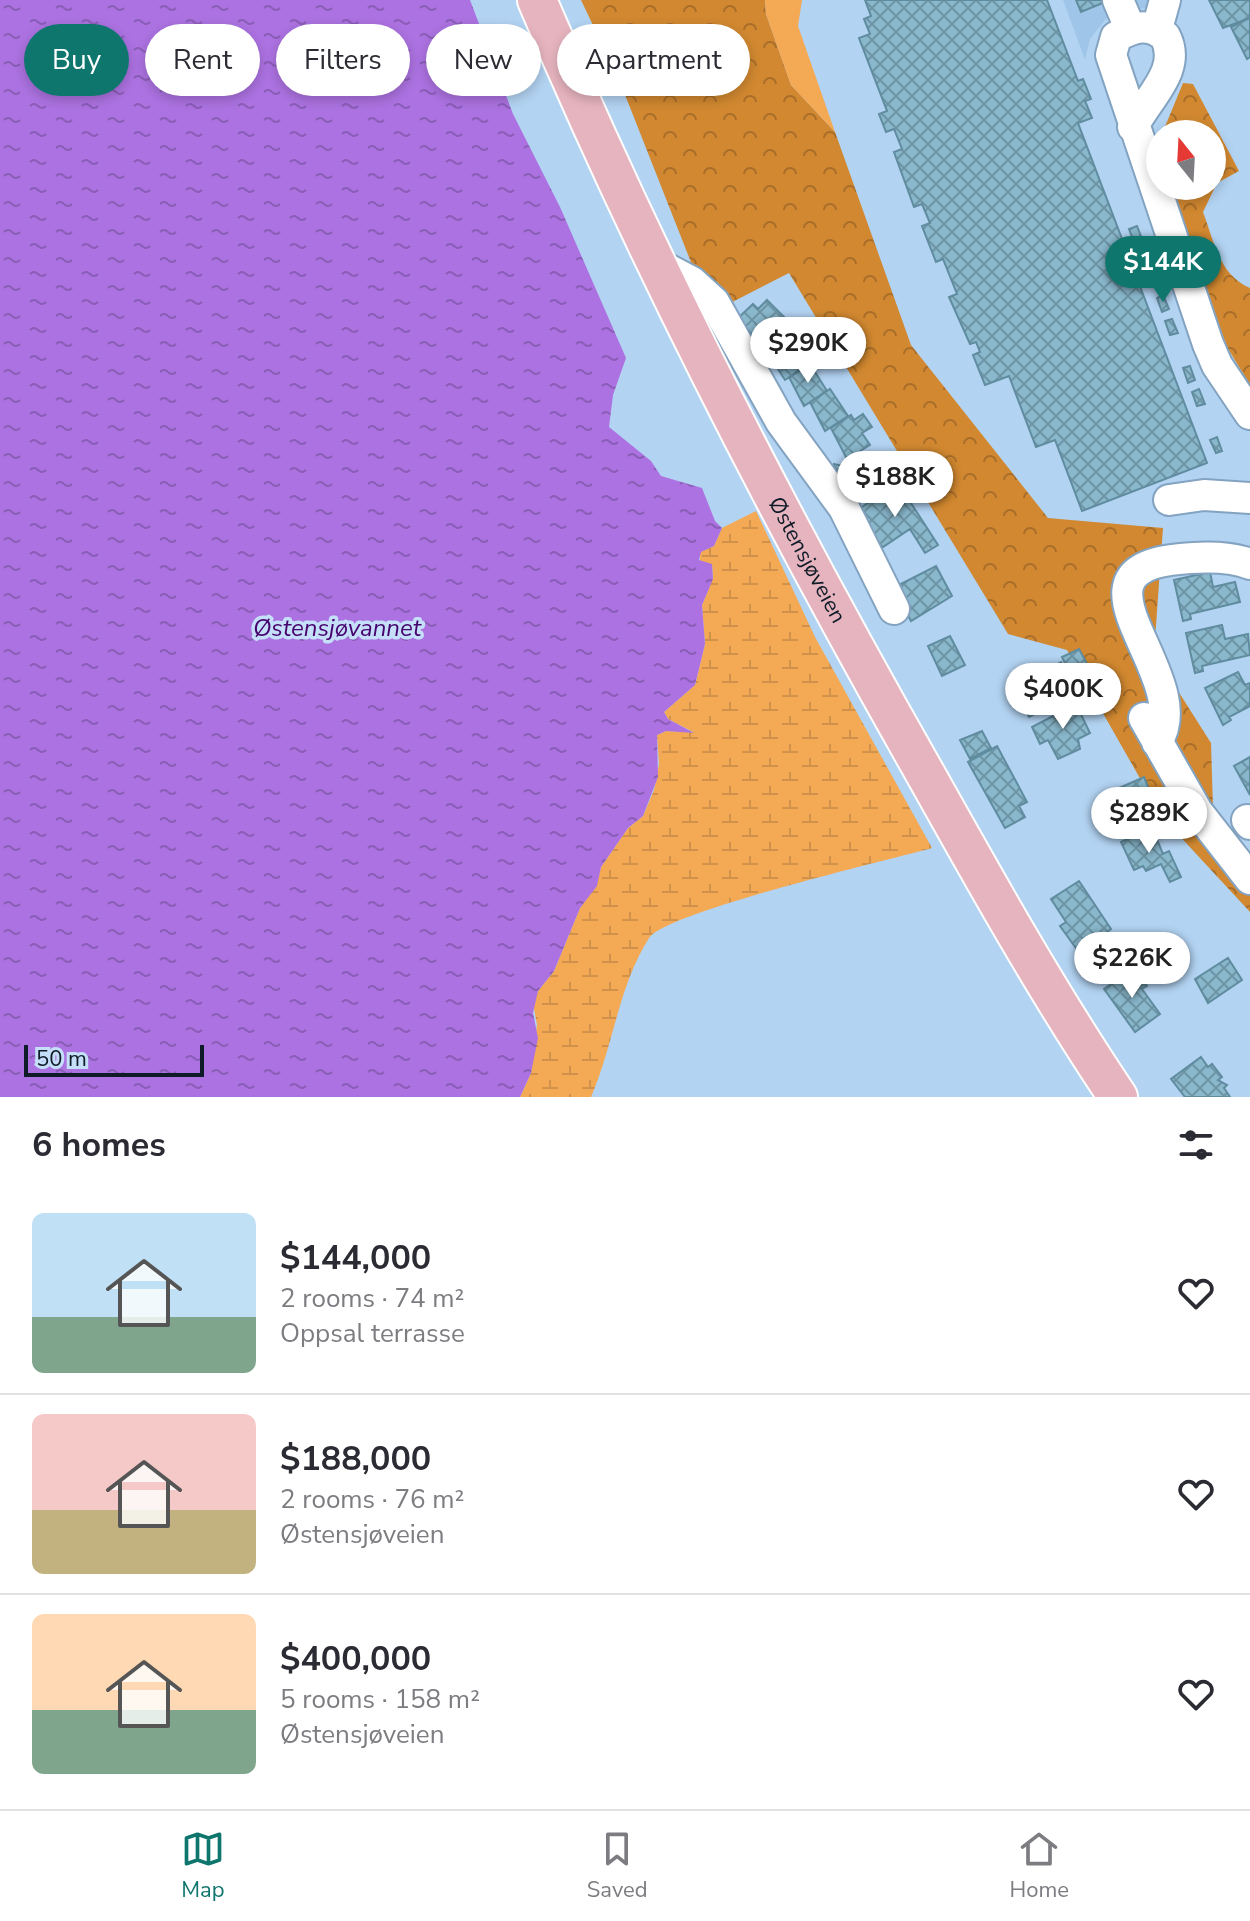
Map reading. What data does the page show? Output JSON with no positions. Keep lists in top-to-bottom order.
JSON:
{
  "streets": {
    "main road": ["Østensjøveien"]
  },
  "water": ["Østensjøvannet"],
  "scale_bar": "50 m",
  "north": "top",
  "page": {
    "chip": [
      "Buy",
      "Rent",
      "Filters",
      "New",
      "Apartment"
    ],
    "price": [
      "$144K",
      "$290K",
      "$188K",
      "$400K",
      "$289K",
      "$226K"
    ],
    "scale": "50 m",
    "heading": "6 homes",
    "list": [
      {
        "name": "$144,000",
        "note": "2 rooms · 74 m² · Oppsal terrasse"
      },
      {
        "name": "$188,000",
        "note": "2 rooms · 76 m² · Østensjøveien"
      },
      {
        "name": "$400,000",
        "note": "5 rooms · 158 m² · Østensjøveien"
      }
    ],
    "tabs": ["Map", "Saved", "Home"]
  }
}
